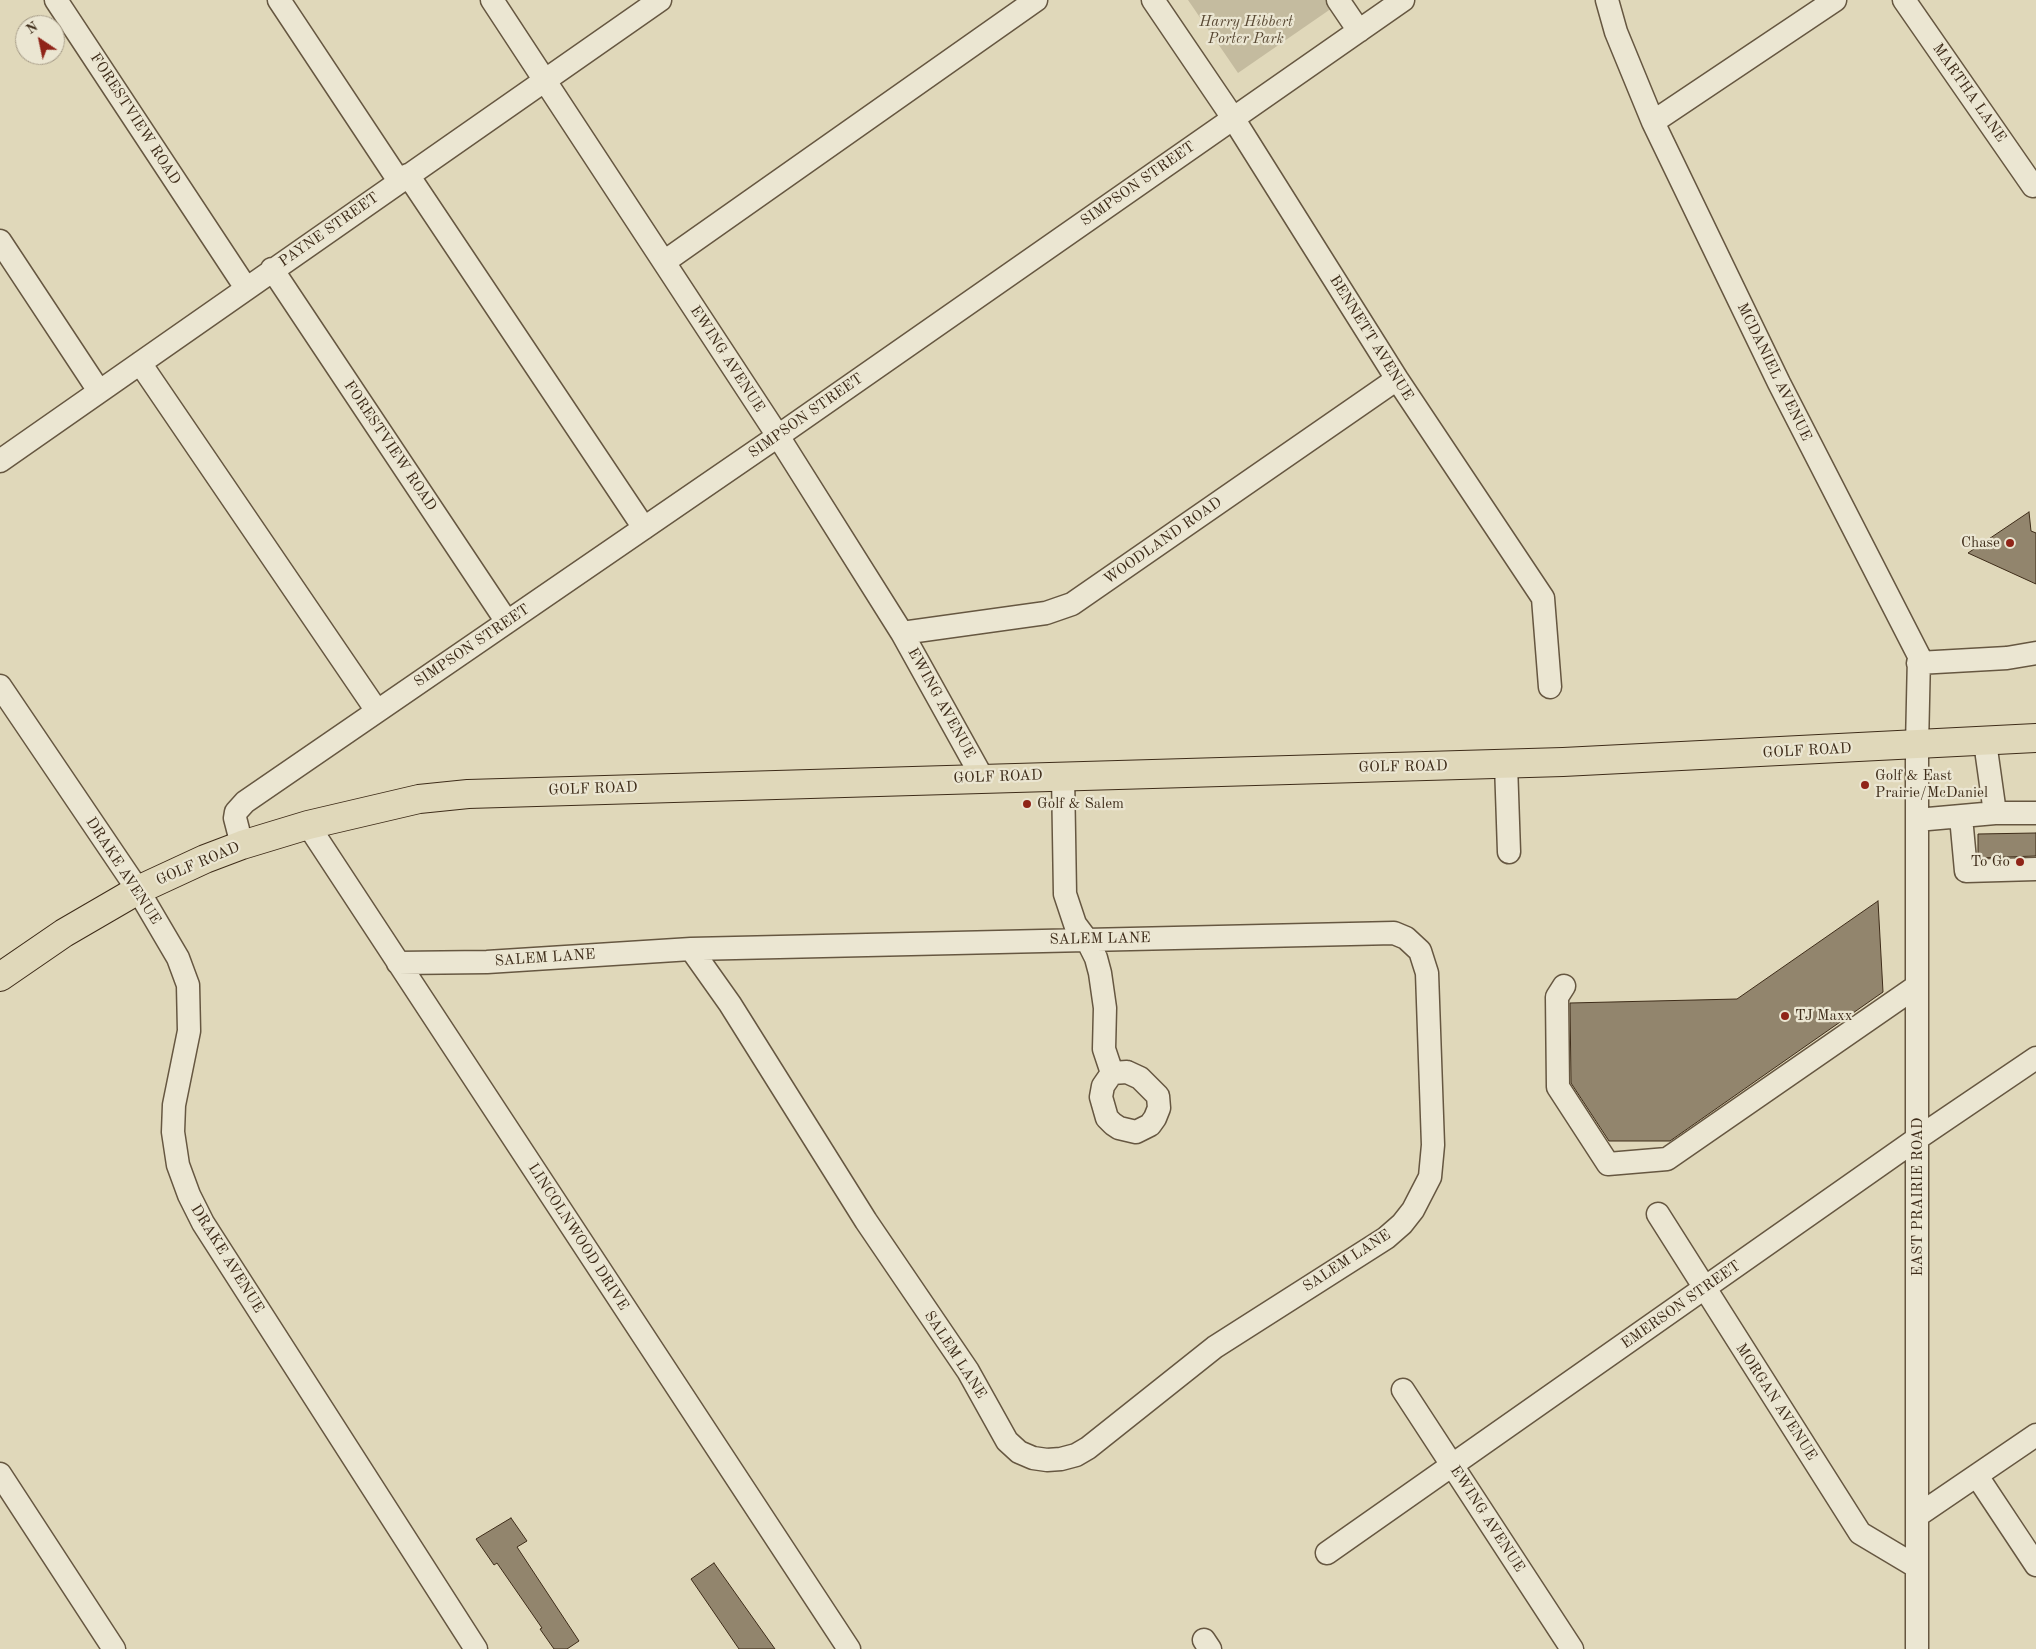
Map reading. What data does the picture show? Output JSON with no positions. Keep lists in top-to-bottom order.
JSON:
{
  "streets": {
    "main road": ["GOLF ROAD"],
    "street": [
      "MARTHA LANE",
      "FORESTVIEW ROAD",
      "SIMPSON STREET",
      "PAYNE STREET",
      "BENNETT AVENUE",
      "EWING AVENUE",
      "MCDANIEL AVENUE",
      "WOODLAND ROAD",
      "DRAKE AVENUE",
      "SALEM LANE",
      "EAST PRAIRIE ROAD",
      "LINCOLNWOOD DRIVE",
      "EMERSON STREET",
      "MORGAN AVENUE"
    ]
  },
  "crossings": [
    ["FORESTVIEW ROAD", "SIMPSON STREET"],
    ["FORESTVIEW ROAD", "PAYNE STREET"],
    ["SIMPSON STREET", "BENNETT AVENUE"],
    ["SIMPSON STREET", "EWING AVENUE"],
    ["SIMPSON STREET", "GOLF ROAD"],
    ["PAYNE STREET", "EWING AVENUE"],
    ["BENNETT AVENUE", "WOODLAND ROAD"],
    ["EWING AVENUE", "WOODLAND ROAD"],
    ["EWING AVENUE", "GOLF ROAD"],
    ["EWING AVENUE", "EMERSON STREET"],
    ["MCDANIEL AVENUE", "GOLF ROAD"],
    ["MCDANIEL AVENUE", "EAST PRAIRIE ROAD"],
    ["GOLF ROAD", "DRAKE AVENUE"],
    ["GOLF ROAD", "EAST PRAIRIE ROAD"],
    ["GOLF ROAD", "LINCOLNWOOD DRIVE"],
    ["SALEM LANE", "LINCOLNWOOD DRIVE"],
    ["EAST PRAIRIE ROAD", "EMERSON STREET"],
    ["EAST PRAIRIE ROAD", "MORGAN AVENUE"],
    ["EMERSON STREET", "MORGAN AVENUE"]
  ],
  "parks": ["Harry Hibbert Porter Park"],
  "places": [
    "Chase",
    "Golf & East Prairie/McDaniel",
    "Golf & Salem",
    "To Go",
    "TJ Maxx"
  ],
  "north": "top left"
}
